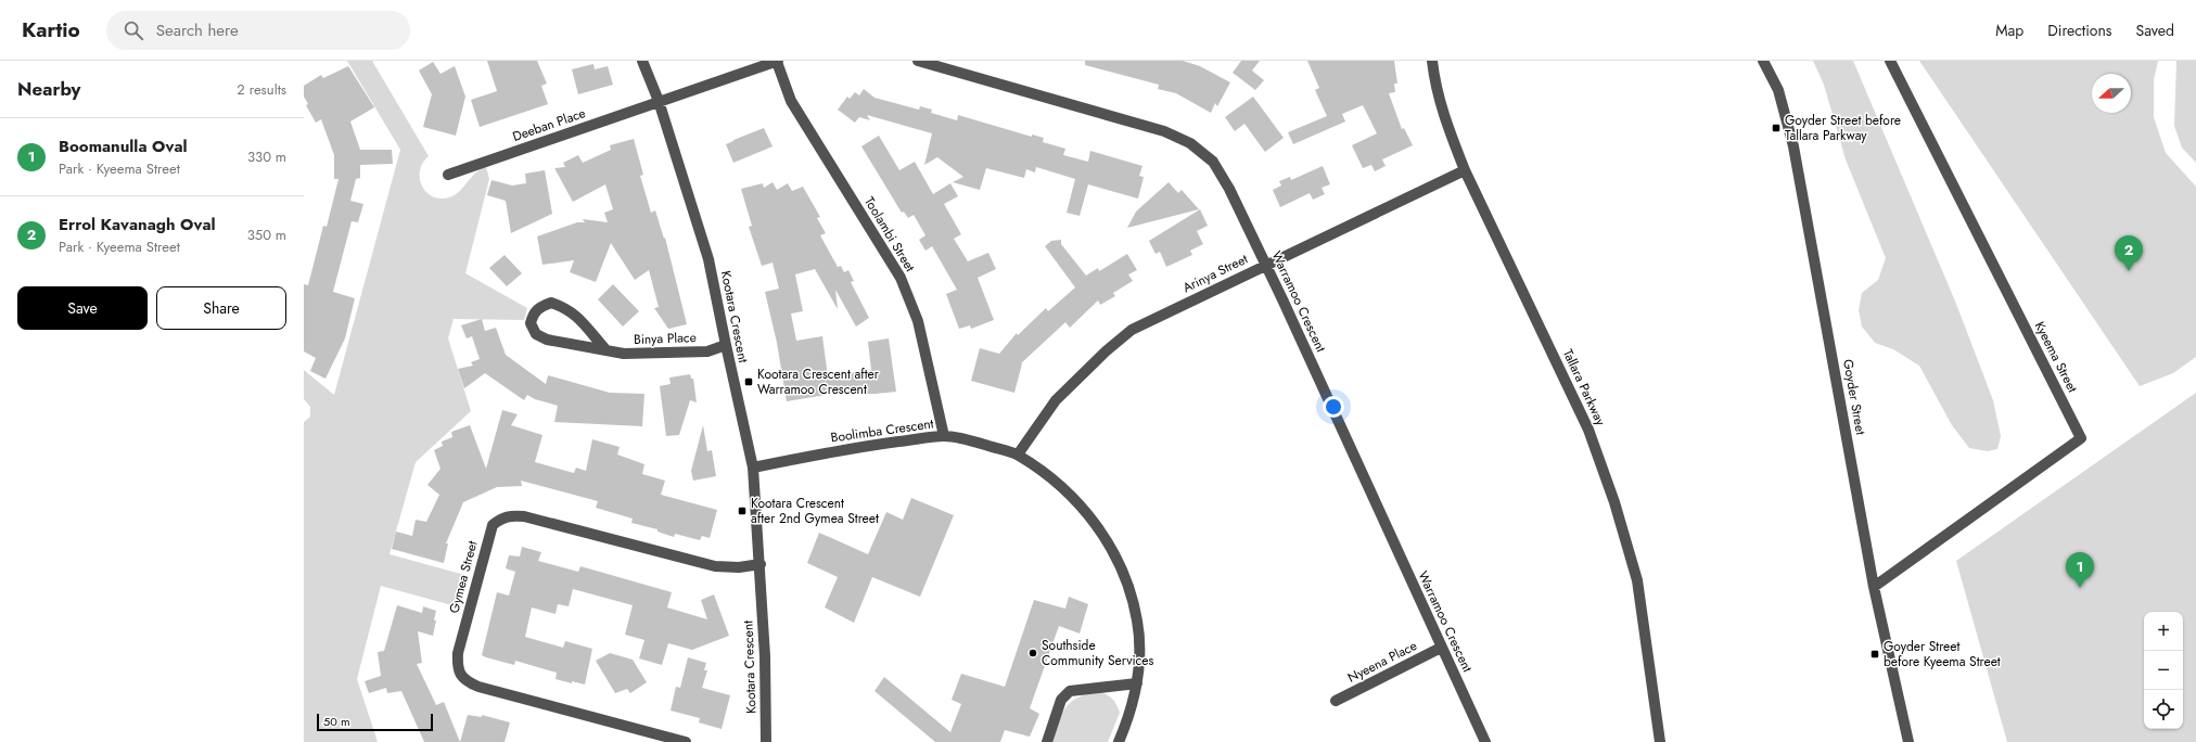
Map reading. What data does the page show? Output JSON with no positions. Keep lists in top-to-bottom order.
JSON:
{
  "streets": {
    "street": [
      "Deeban Place",
      "Toolambi Street",
      "Arinya Street",
      "Warramoo Crescent",
      "Kootara Crescent",
      "Binya Place",
      "Kyeema Street",
      "Tallara Parkway",
      "Goyder Street",
      "Boolimba Crescent",
      "Gymea Street",
      "Nyeena Place"
    ]
  },
  "crossings": [
    ["Deeban Place", "Kootara Crescent"],
    ["Toolambi Street", "Boolimba Crescent"],
    ["Arinya Street", "Warramoo Crescent"],
    ["Arinya Street", "Tallara Parkway"],
    ["Arinya Street", "Boolimba Crescent"],
    ["Warramoo Crescent", "Nyeena Place"],
    ["Kootara Crescent", "Binya Place"],
    ["Kootara Crescent", "Boolimba Crescent"],
    ["Kootara Crescent", "Gymea Street"],
    ["Kyeema Street", "Goyder Street"]
  ],
  "places": {
    "transit": [
      "Goyder Street before Tallara Parkway",
      "Kootara Crescent after Warramoo Crescent",
      "Kootara Crescent after 2nd Gymea Street",
      "Goyder Street before Kyeema Street"
    ],
    "other": ["Southside Community Services"]
  },
  "scale_bar": "50 m",
  "north": "left",
  "page": {
    "header": "Kartio",
    "search": "Search here",
    "nav": ["Map", "Directions", "Saved"],
    "heading": ["Nearby", "2 results"],
    "list": [
      {
        "mark": "1",
        "name": "Boomanulla Oval",
        "note": "Park · Kyeema Street",
        "value": "330 m"
      },
      {
        "mark": "2",
        "name": "Errol Kavanagh Oval",
        "note": "Park · Kyeema Street",
        "value": "350 m"
      }
    ],
    "pins": ["2", "1"],
    "buttons": ["Save", "Share"],
    "map_buttons": ["+", "−"],
    "scale": "50 m"
  }
}
